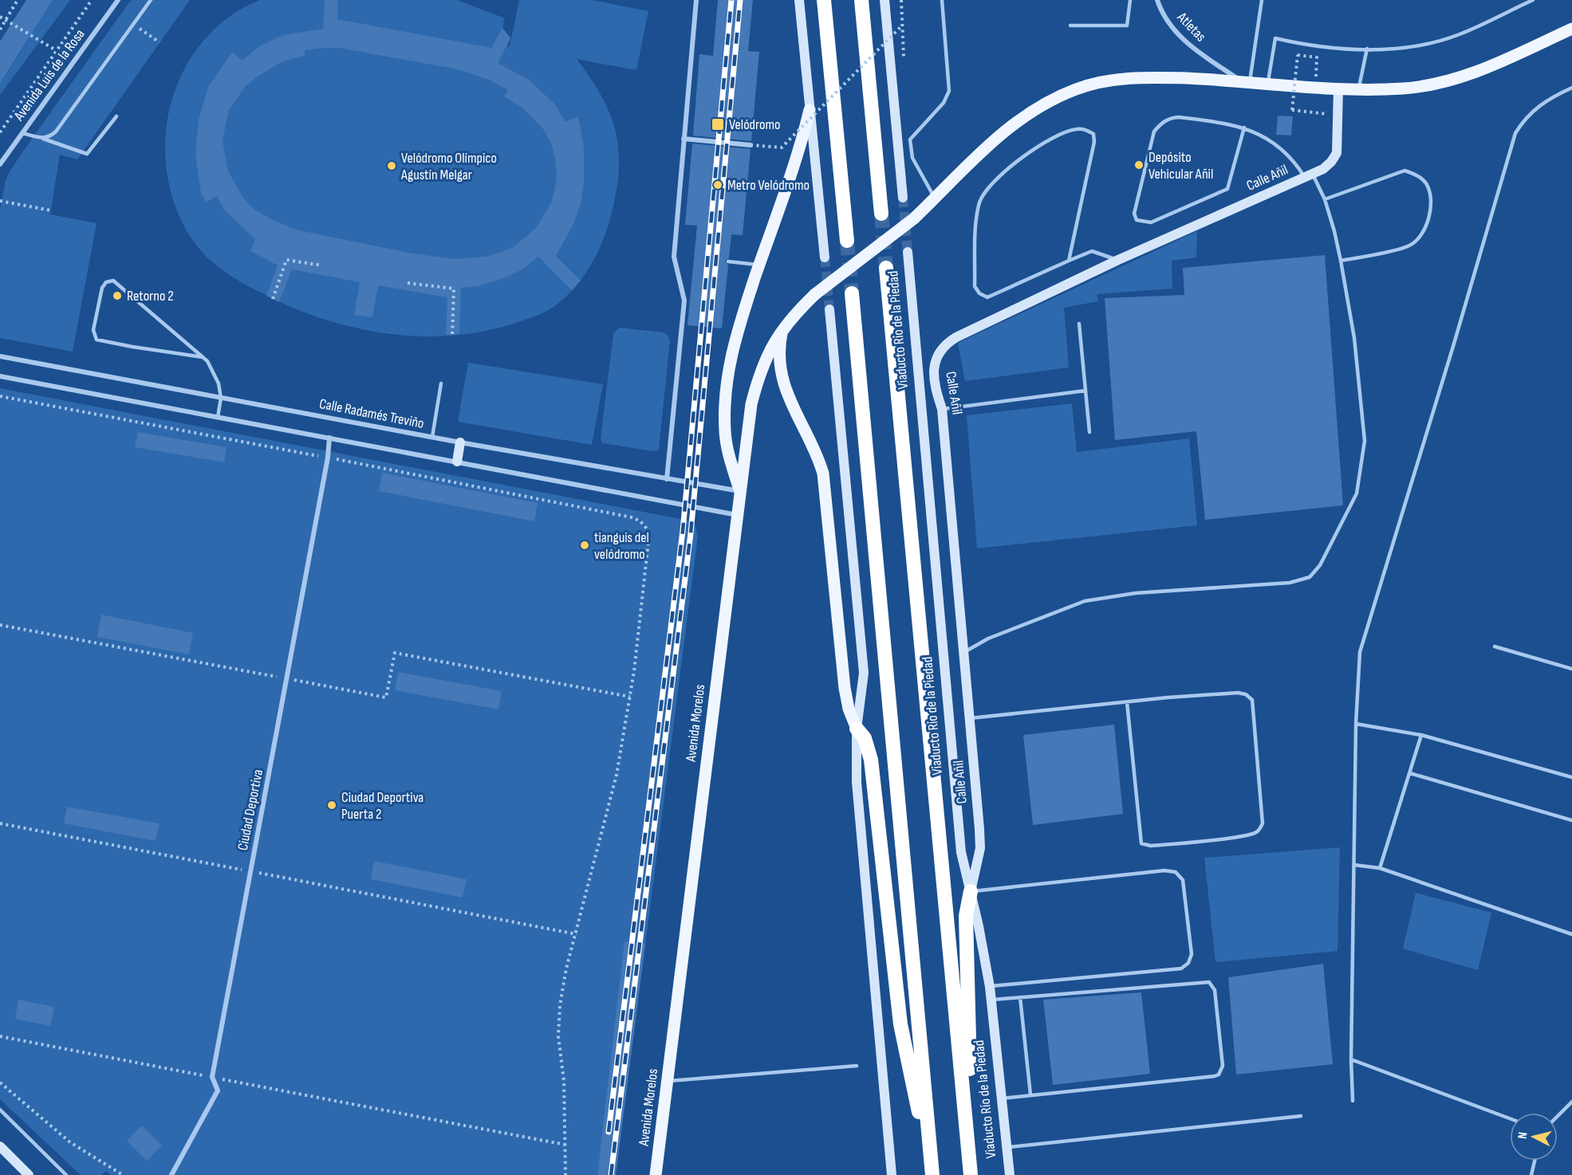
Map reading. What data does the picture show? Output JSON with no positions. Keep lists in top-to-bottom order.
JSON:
{
  "streets": {
    "highway": ["Viaducto Río de la Piedad"],
    "main road": ["Calle Añil", "Avenida Morelos"],
    "street": [
      "Atletas",
      "Avenida Luis de la Rosa",
      "Calle Radamés Treviño",
      "Ciudad Deportiva"
    ]
  },
  "crossings": [
    ["Calle Añil", "Viaducto Río de la Piedad"],
    ["Calle Radamés Treviño", "Avenida Morelos"]
  ],
  "places": {
    "transit": ["Velódromo"],
    "other": [
      "Depósito Vehicular Añil",
      "Velódromo Olímpico Agustín Melgar",
      "Metro Velódromo",
      "Retorno 2",
      "tianguis del velódromo",
      "Ciudad Deportiva Puerta 2"
    ]
  },
  "north": "left"
}
